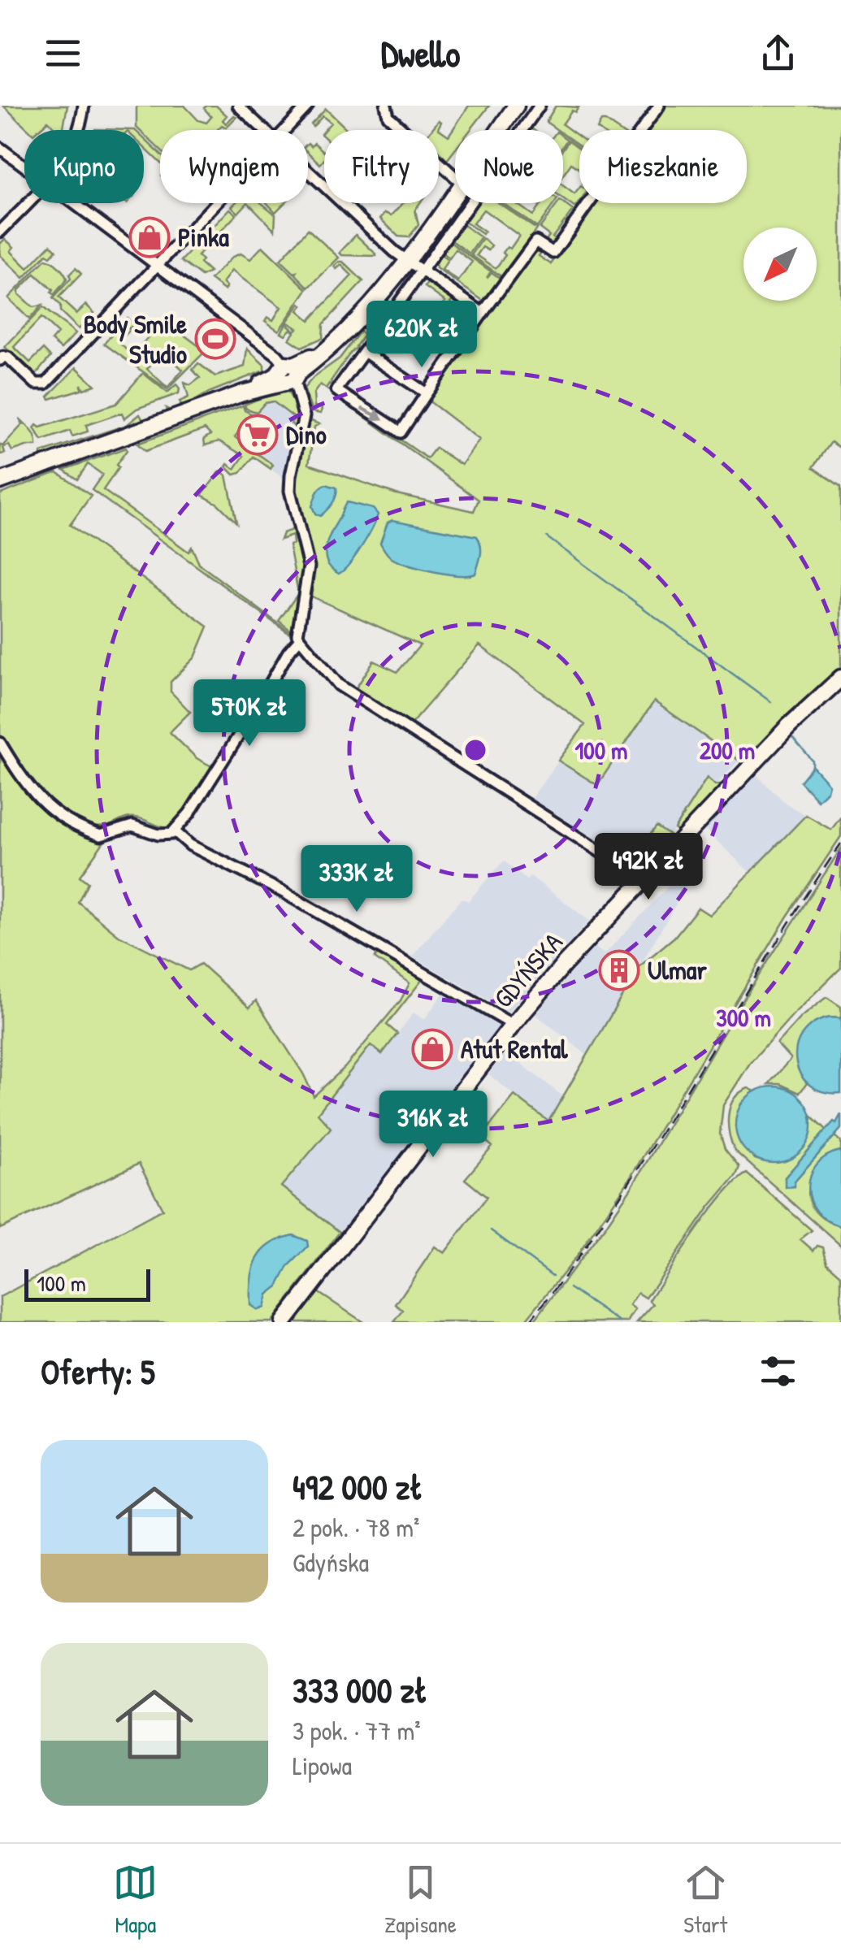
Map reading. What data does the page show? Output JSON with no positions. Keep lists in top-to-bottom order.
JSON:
{
  "streets": {
    "main road": ["GDYŃSKA"]
  },
  "places": {
    "shop": ["Pinka", "Atut Rental"],
    "sports": ["Body Smile Studio"],
    "supermarket": ["Dino"],
    "building": ["Ulmar"]
  },
  "scale_bar": "100 m",
  "north": "bottom left",
  "page": {
    "header": "Dwello",
    "chip": [
      "Kupno",
      "Wynajem",
      "Filtry",
      "Nowe",
      "Mieszkanie"
    ],
    "price": [
      "620K zł",
      "570K zł",
      "492K zł",
      "333K zł",
      "316K zł"
    ],
    "scale": "100 m",
    "heading": "Oferty: 5",
    "list": [
      {
        "name": "492 000 zł",
        "note": "2 pok. · 78 m² · Gdyńska"
      },
      {
        "name": "333 000 zł",
        "note": "3 pok. · 77 m² · Lipowa"
      }
    ],
    "tabs": ["Mapa", "Zapisane", "Start"]
  },
  "rings": ["100 m", "200 m", "300 m"]
}
